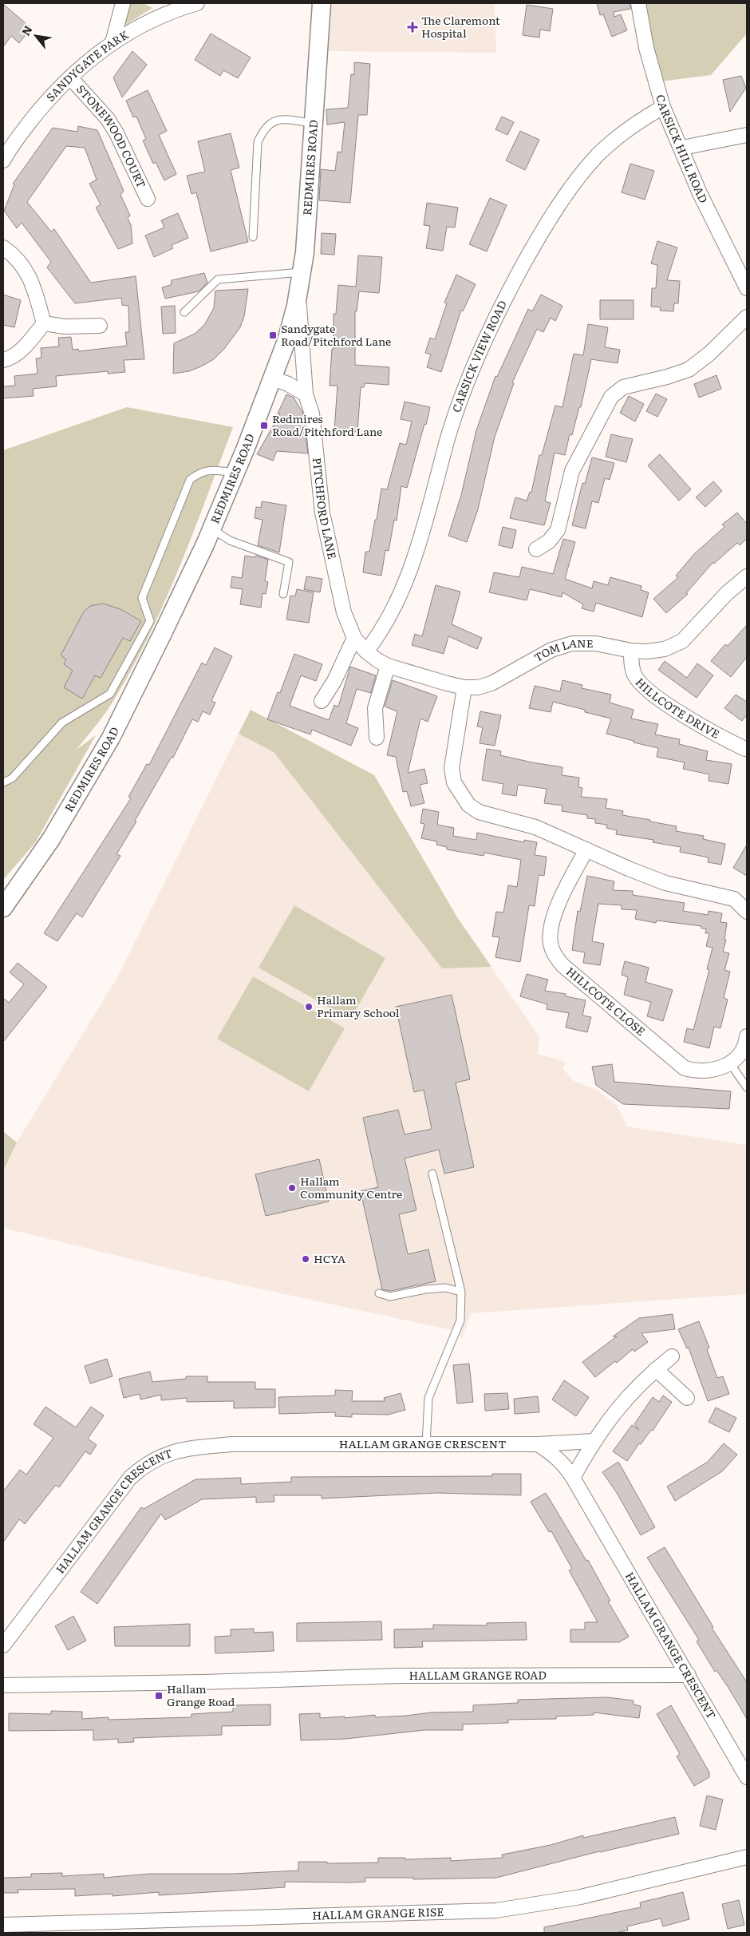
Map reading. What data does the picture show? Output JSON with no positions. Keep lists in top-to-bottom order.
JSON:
{
  "streets": {
    "street": [
      "SANDYGATE PARK",
      "STONEWOOD COURT",
      "CARSICK HILL ROAD",
      "REDMIRES ROAD",
      "CARSICK VIEW ROAD",
      "PITCHFORD LANE",
      "TOM LANE",
      "HILLCOTE DRIVE",
      "HILLCOTE CLOSE",
      "HALLAM GRANGE CRESCENT",
      "HALLAM GRANGE ROAD",
      "HALLAM GRANGE RISE"
    ]
  },
  "crossings": [
    ["SANDYGATE PARK", "STONEWOOD COURT"],
    ["CARSICK HILL ROAD", "CARSICK VIEW ROAD"],
    ["REDMIRES ROAD", "PITCHFORD LANE"],
    ["CARSICK VIEW ROAD", "PITCHFORD LANE"],
    ["CARSICK VIEW ROAD", "TOM LANE"],
    ["PITCHFORD LANE", "TOM LANE"],
    ["TOM LANE", "HILLCOTE DRIVE"],
    ["HALLAM GRANGE CRESCENT", "HALLAM GRANGE ROAD"]
  ],
  "places": {
    "health": ["The Claremont Hospital"],
    "transit": ["Sandygate Road/Pitchford Lane", "Redmires Road/Pitchford Lane", "Hallam Grange Road"],
    "other": ["Hallam Primary School", "Hallam Community Centre", "HCYA"]
  },
  "north": "top left"
}
